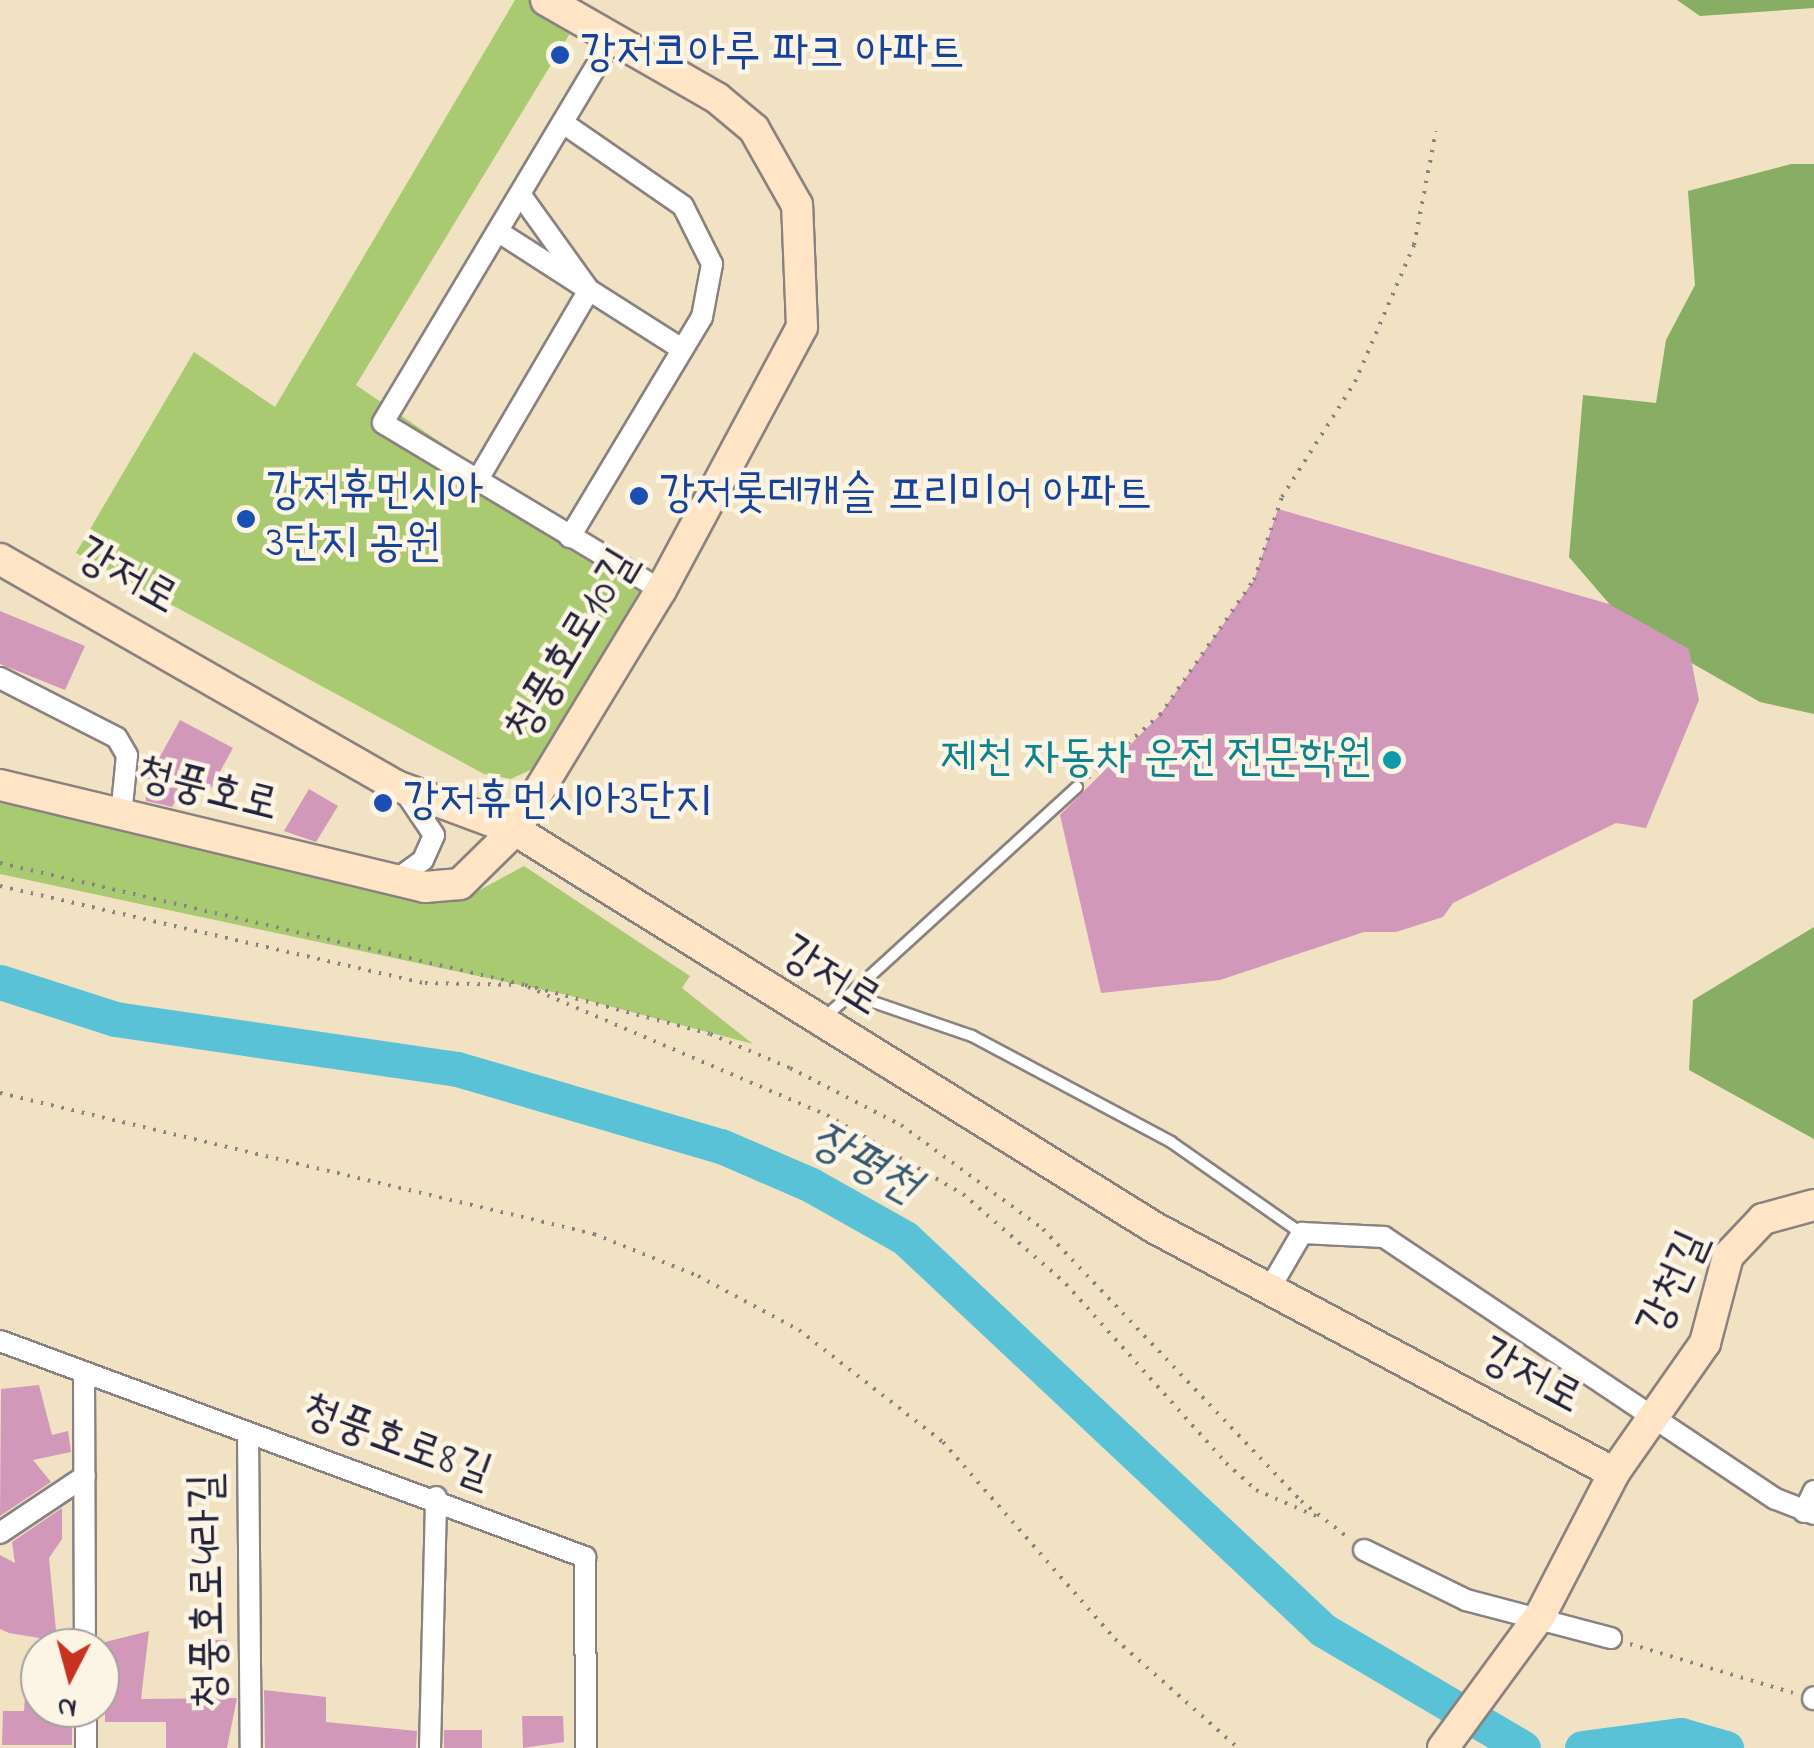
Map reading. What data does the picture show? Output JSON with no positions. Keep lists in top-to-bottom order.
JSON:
{
  "streets": {
    "street": [
      "강저로",
      "청풍호로10길",
      "청풍호로",
      "강천길",
      "청풍호로8길",
      "청풍호로4라길"
    ]
  },
  "crossings": [
    ["강저로", "청풍호로10길"],
    ["강저로", "청풍호로"],
    ["강저로", "강천길"],
    ["청풍호로10길", "청풍호로"],
    ["청풍호로8길", "청풍호로4라길"]
  ],
  "water": ["장평천"],
  "places": [
    "강저코아루 파크 아파트",
    "강저롯데캐슬 프리미어 아파트",
    "강저휴먼시아 3단지 공원",
    "제천 자동차 운전 전문학원",
    "강저휴먼시아3단지"
  ],
  "north": "bottom"
}
